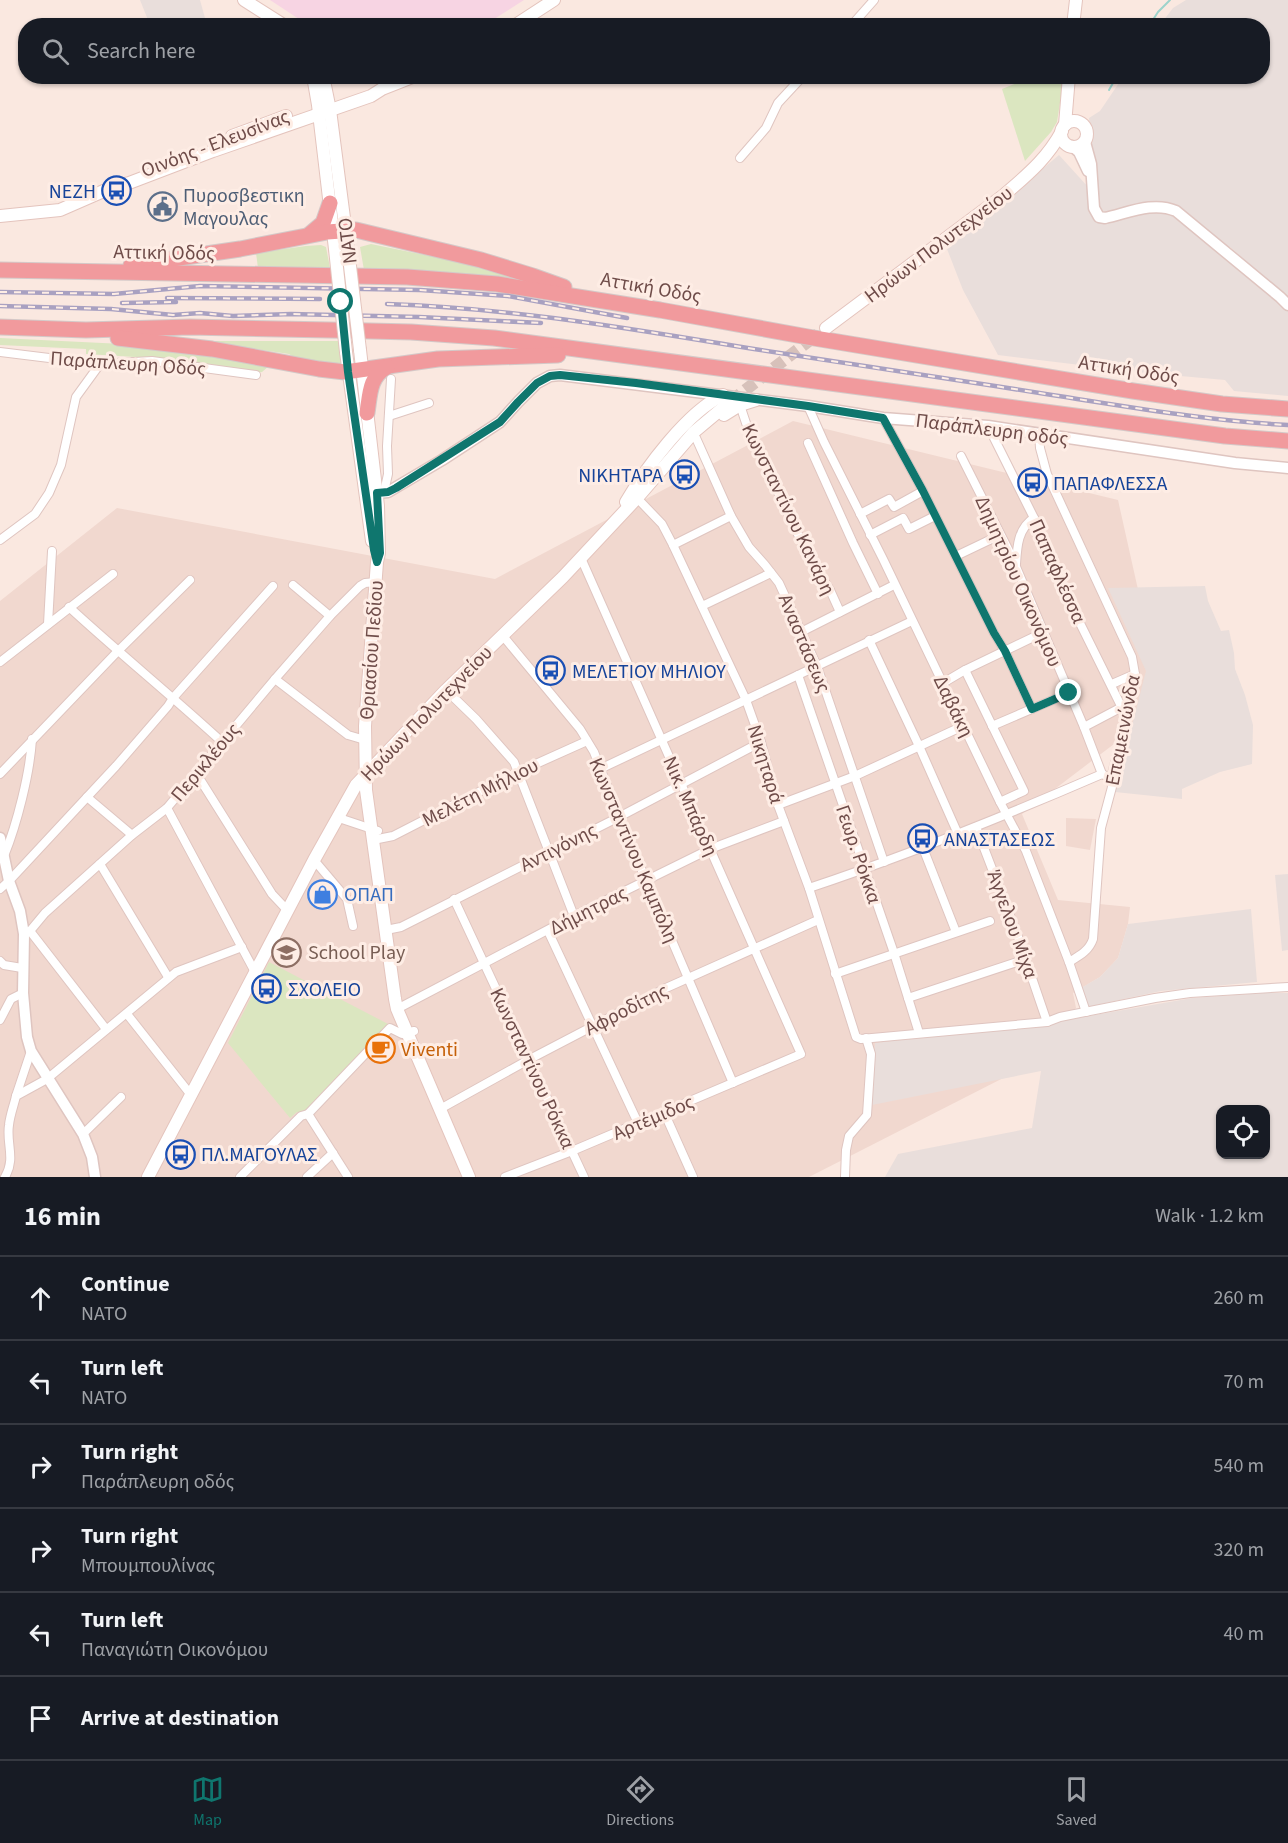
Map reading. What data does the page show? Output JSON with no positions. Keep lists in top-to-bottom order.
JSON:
{
  "streets": {
    "highway": ["Αττική Οδός"],
    "main road": [
      "Οινόης - Ελευσίνας",
      "ΝΑΤΟ",
      "Ηρώων Πολυτεχνείου",
      "Θριασίου Πεδίου"
    ],
    "street": [
      "Παράπλευρη Οδός",
      "Παράπλευρη οδός",
      "Κωνσταντίνου Κανάρη",
      "Παπαφλέσσα",
      "Δημητρίου Οικονόμου",
      "Αναστάσεως",
      "Δαβάκη",
      "Επαμεινώνδα",
      "Περικλέους",
      "Νικηταρά",
      "Μελέτη Μήλιου",
      "Νικ. Μπάρδη",
      "Αντιγόνης",
      "Κωνσταντίνου Καμπόλη",
      "Γεωρ. Ρόκκα",
      "Δήμητρας",
      "Άγγελου Μίχα",
      "Αφροδίτης",
      "Κωνσταντίνου Ρόκκα",
      "Αρτέμιδος"
    ]
  },
  "crossings": [
    ["Οινόης - Ελευσίνας", "ΝΑΤΟ"],
    ["ΝΑΤΟ", "Παράπλευρη οδός"],
    ["ΝΑΤΟ", "Θριασίου Πεδίου"],
    ["Ηρώων Πολυτεχνείου", "Παράπλευρη οδός"],
    ["Ηρώων Πολυτεχνείου", "Κωνσταντίνου Κανάρη"],
    ["Ηρώων Πολυτεχνείου", "Θριασίου Πεδίου"],
    ["Ηρώων Πολυτεχνείου", "Νικηταρά"],
    ["Ηρώων Πολυτεχνείου", "Νικ. Μπάρδη"],
    ["Ηρώων Πολυτεχνείου", "Κωνσταντίνου Καμπόλη"],
    ["Παράπλευρη οδός", "Κωνσταντίνου Κανάρη"],
    ["Παράπλευρη οδός", "Παπαφλέσσα"],
    ["Παράπλευρη οδός", "Δαβάκη"],
    ["Παράπλευρη οδός", "Επαμεινώνδα"],
    ["Παπαφλέσσα", "Επαμεινώνδα"],
    ["Θριασίου Πεδίου", "Περικλέους"],
    ["Θριασίου Πεδίου", "Μελέτη Μήλιου"],
    ["Θριασίου Πεδίου", "Αντιγόνης"],
    ["Θριασίου Πεδίου", "Δήμητρας"],
    ["Θριασίου Πεδίου", "Αφροδίτης"],
    ["Δαβάκη", "Επαμεινώνδα"],
    ["Νικηταρά", "Αντιγόνης"],
    ["Νικηταρά", "Δήμητρας"],
    ["Νικηταρά", "Αφροδίτης"],
    ["Μελέτη Μήλιου", "Κωνσταντίνου Καμπόλη"],
    ["Νικ. Μπάρδη", "Αντιγόνης"],
    ["Νικ. Μπάρδη", "Δήμητρας"],
    ["Νικ. Μπάρδη", "Αφροδίτης"],
    ["Νικ. Μπάρδη", "Αρτέμιδος"],
    ["Αντιγόνης", "Κωνσταντίνου Καμπόλη"],
    ["Αντιγόνης", "Κωνσταντίνου Ρόκκα"],
    ["Κωνσταντίνου Καμπόλη", "Δήμητρας"],
    ["Κωνσταντίνου Καμπόλη", "Αφροδίτης"],
    ["Κωνσταντίνου Καμπόλη", "Αρτέμιδος"],
    ["Δήμητρας", "Κωνσταντίνου Ρόκκα"],
    ["Αφροδίτης", "Κωνσταντίνου Ρόκκα"],
    ["Κωνσταντίνου Ρόκκα", "Αρτέμιδος"]
  ],
  "places": {
    "bus stop": [
      "ΝΕΖΗ",
      "ΝΙΚΗΤΑΡΑ",
      "ΠΑΠΑΦΛΕΣΣΑ",
      "ΜΕΛΕΤΙΟΥ ΜΗΛΙΟΥ",
      "ΑΝΑΣΤΑΣΕΩΣ",
      "ΣΧΟΛΕΙΟ",
      "ΠΛ.ΜΑΓΟΥΛΑΣ"
    ],
    "public building": ["Πυροσβεστικη Μαγουλας"],
    "shop": ["ΟΠΑΠ"],
    "school or university": ["School Play"],
    "cafe": ["Viventi"]
  },
  "page": {
    "search": "Search here",
    "heading": ["16 min", "Walk · 1.2 km"],
    "list": [
      ["Continue", "ΝΑΤΟ", "260 m"],
      ["Turn left", "ΝΑΤΟ", "70 m"],
      ["Turn right", "Παράπλευρη οδός", "540 m"],
      ["Turn right", "Μπουμπουλίνας", "320 m"],
      ["Turn left", "Παναγιώτη Οικονόμου", "40 m"],
      "Arrive at destination"
    ],
    "nav": ["Map", "Directions", "Saved"]
  }
}
